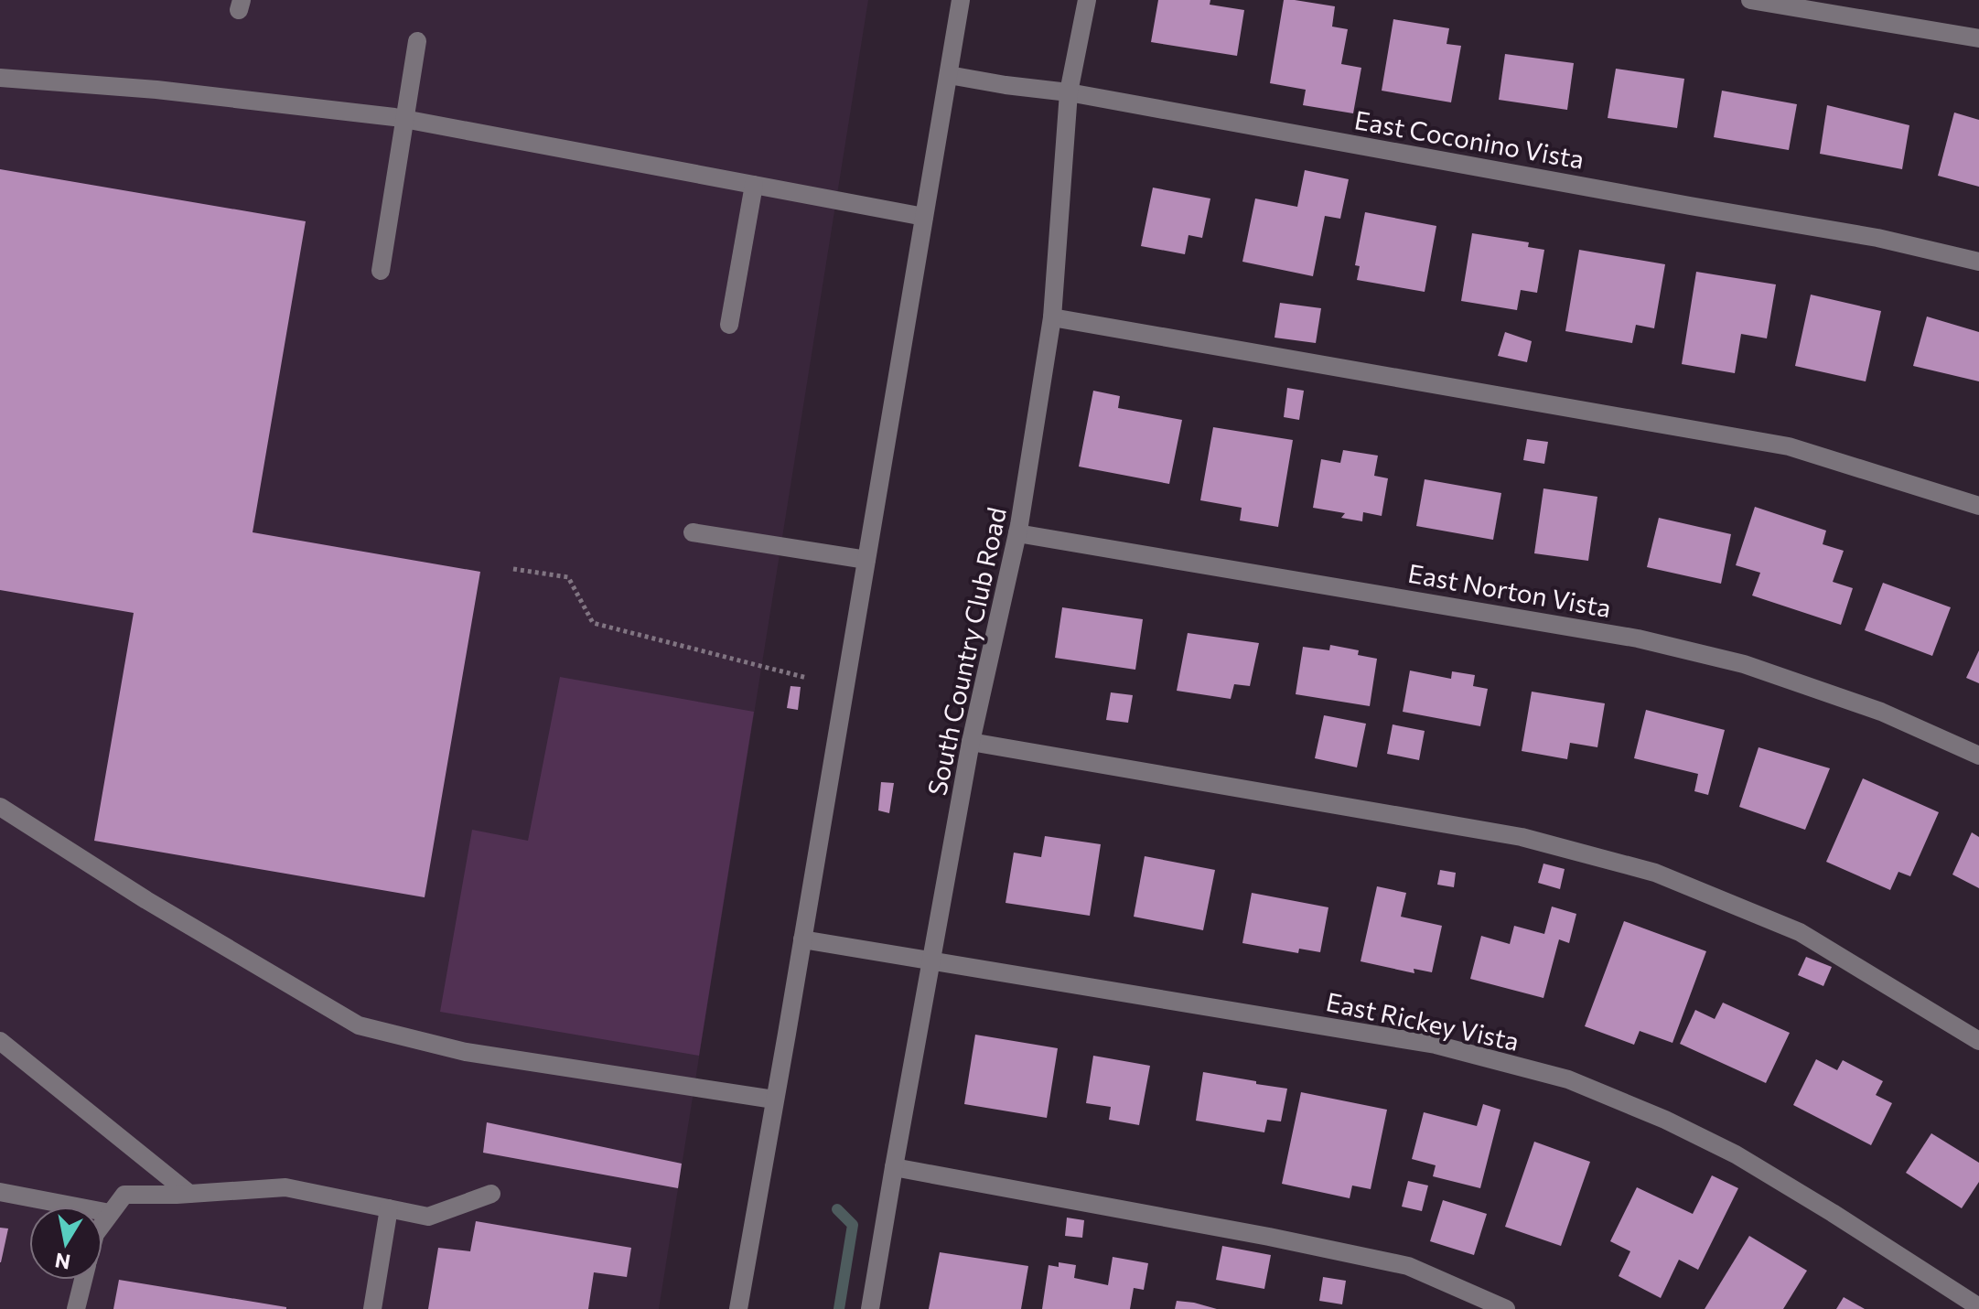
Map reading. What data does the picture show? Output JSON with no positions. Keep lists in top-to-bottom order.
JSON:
{
  "streets": {
    "street": [
      "East Coconino Vista",
      "East Norton Vista",
      "South Country Club Road",
      "East Rickey Vista"
    ]
  },
  "crossings": [
    ["East Coconino Vista", "South Country Club Road"],
    ["East Norton Vista", "South Country Club Road"],
    ["South Country Club Road", "East Rickey Vista"]
  ],
  "north": "bottom"
}
